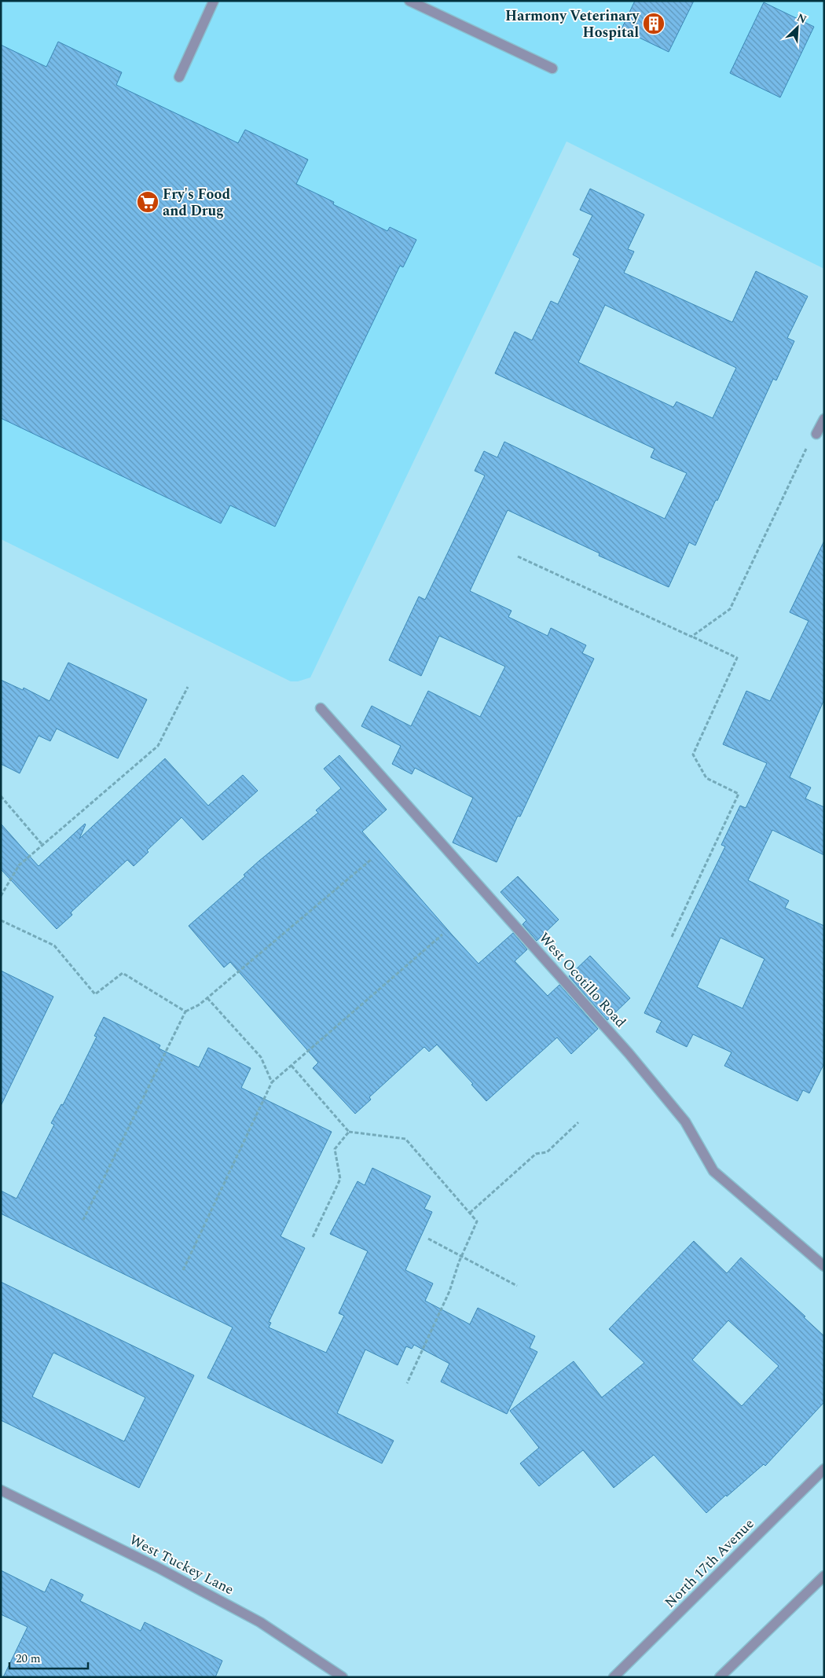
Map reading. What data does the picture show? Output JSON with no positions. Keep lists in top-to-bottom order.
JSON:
{
  "streets": {
    "street": ["West Ocotillo Road", "North 17th Avenue", "West Tuckey Lane"]
  },
  "places": {
    "building": ["Harmony Veterinary Hospital"],
    "supermarket": ["Fry's Food and Drug"]
  },
  "scale_bar": "20 m",
  "north": "top right"
}
